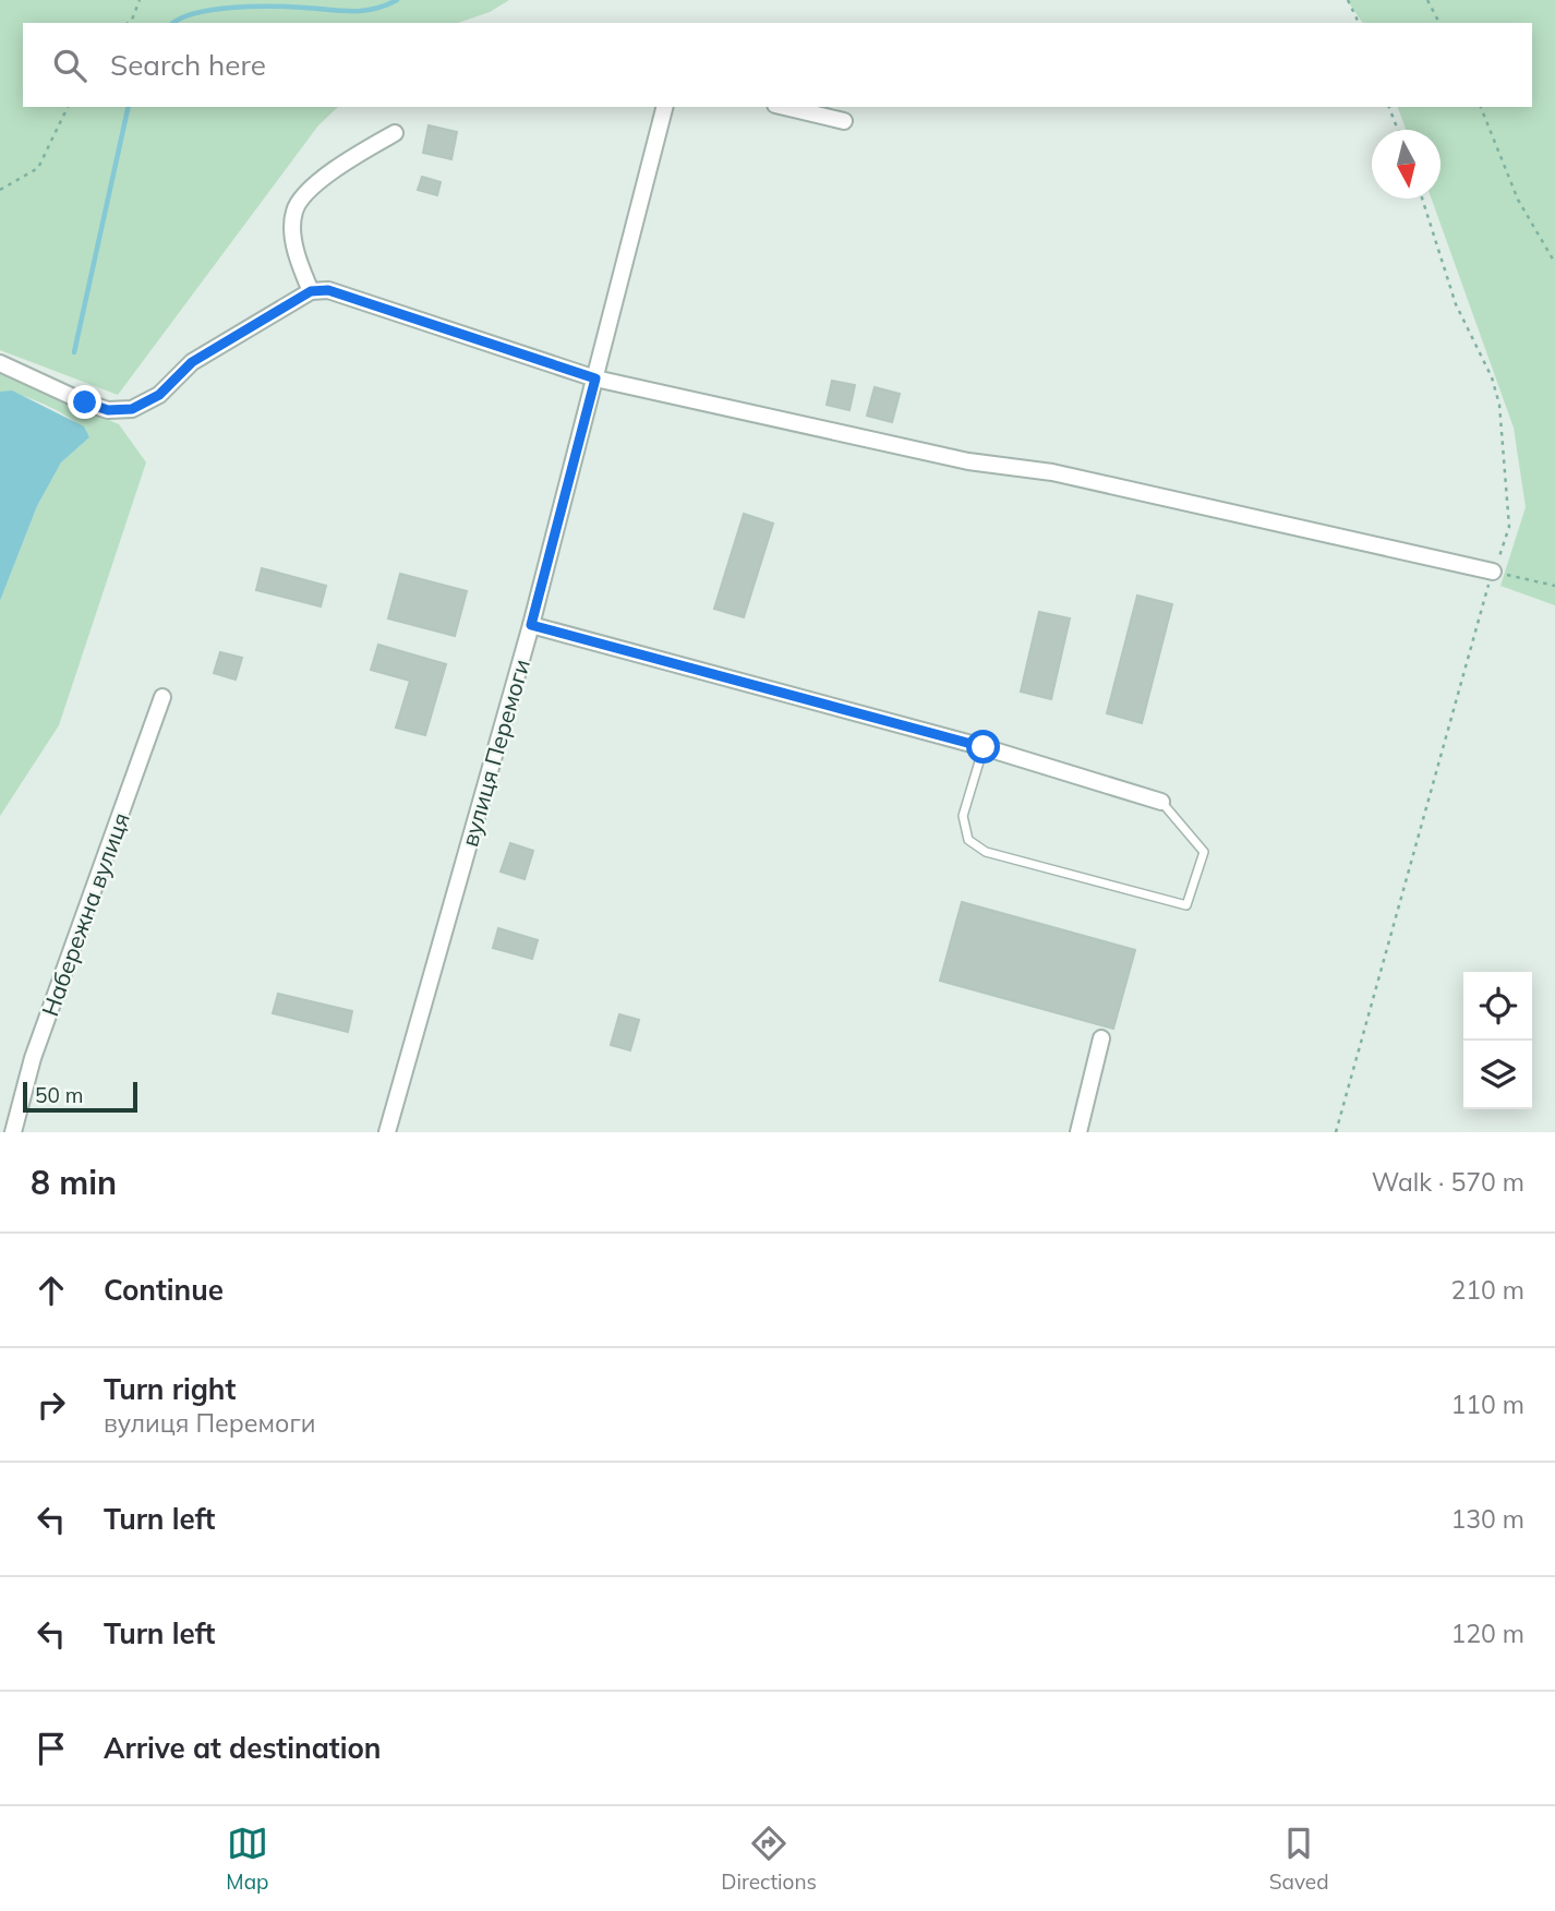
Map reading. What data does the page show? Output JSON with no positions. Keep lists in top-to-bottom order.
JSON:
{
  "streets": {
    "street": ["вулиця Перемоги", "Набережна вулиця"]
  },
  "scale_bar": "50 m",
  "north": "bottom",
  "page": {
    "search": "Search here",
    "scale": "50 m",
    "heading": ["8 min", "Walk · 570 m"],
    "list": [
      ["Continue", "210 m"],
      ["Turn right", "вулиця Перемоги", "110 m"],
      ["Turn left", "130 m"],
      ["Turn left", "120 m"],
      "Arrive at destination"
    ],
    "nav": ["Map", "Directions", "Saved"]
  }
}
